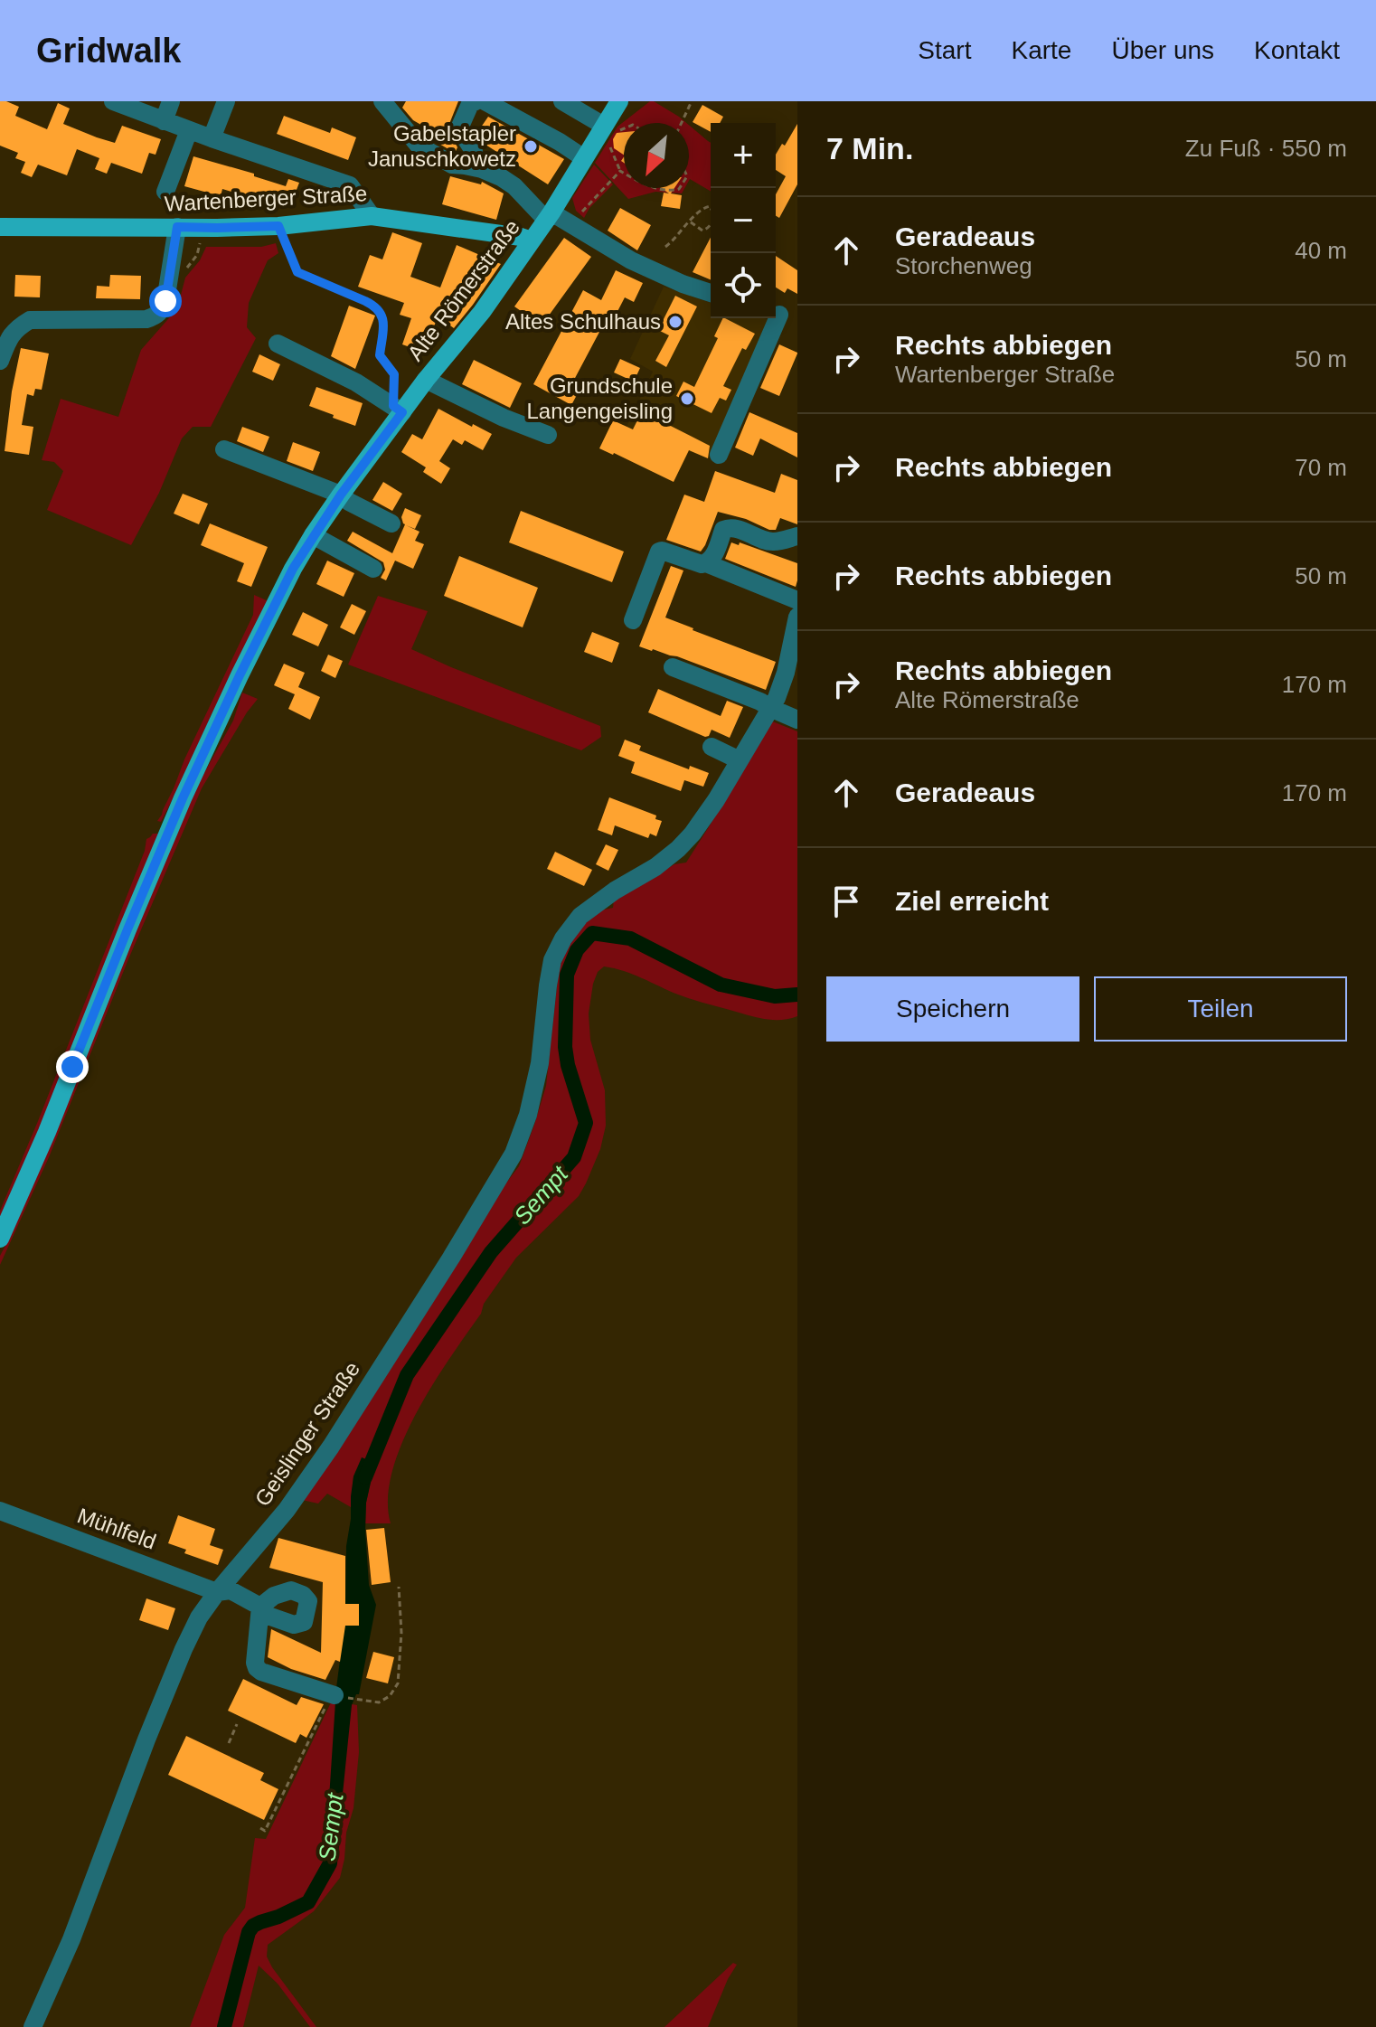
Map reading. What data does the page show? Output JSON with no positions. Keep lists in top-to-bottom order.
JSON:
{
  "streets": {
    "main road": ["Wartenberger Straße", "Alte Römerstraße"],
    "street": ["Geislinger Straße", "Mühlfeld"]
  },
  "crossings": [
    ["Wartenberger Straße", "Alte Römerstraße"],
    ["Geislinger Straße", "Mühlfeld"]
  ],
  "water": ["Sempt"],
  "places": ["Gabelstapler Januschkowetz", "Altes Schulhaus", "Grundschule Langengeisling"],
  "north": "bottom left",
  "page": {
    "header": "Gridwalk",
    "nav": [
      "Start",
      "Karte",
      "Über uns",
      "Kontakt"
    ],
    "heading": ["7 Min.", "Zu Fuß · 550 m"],
    "map_buttons": ["+", "−"],
    "list": [
      ["Geradeaus", "Storchenweg", "40 m"],
      ["Rechts abbiegen", "Wartenberger Straße", "50 m"],
      ["Rechts abbiegen", "70 m"],
      ["Rechts abbiegen", "50 m"],
      ["Rechts abbiegen", "Alte Römerstraße", "170 m"],
      ["Geradeaus", "170 m"],
      "Ziel erreicht"
    ],
    "buttons": ["Speichern", "Teilen"]
  }
}
